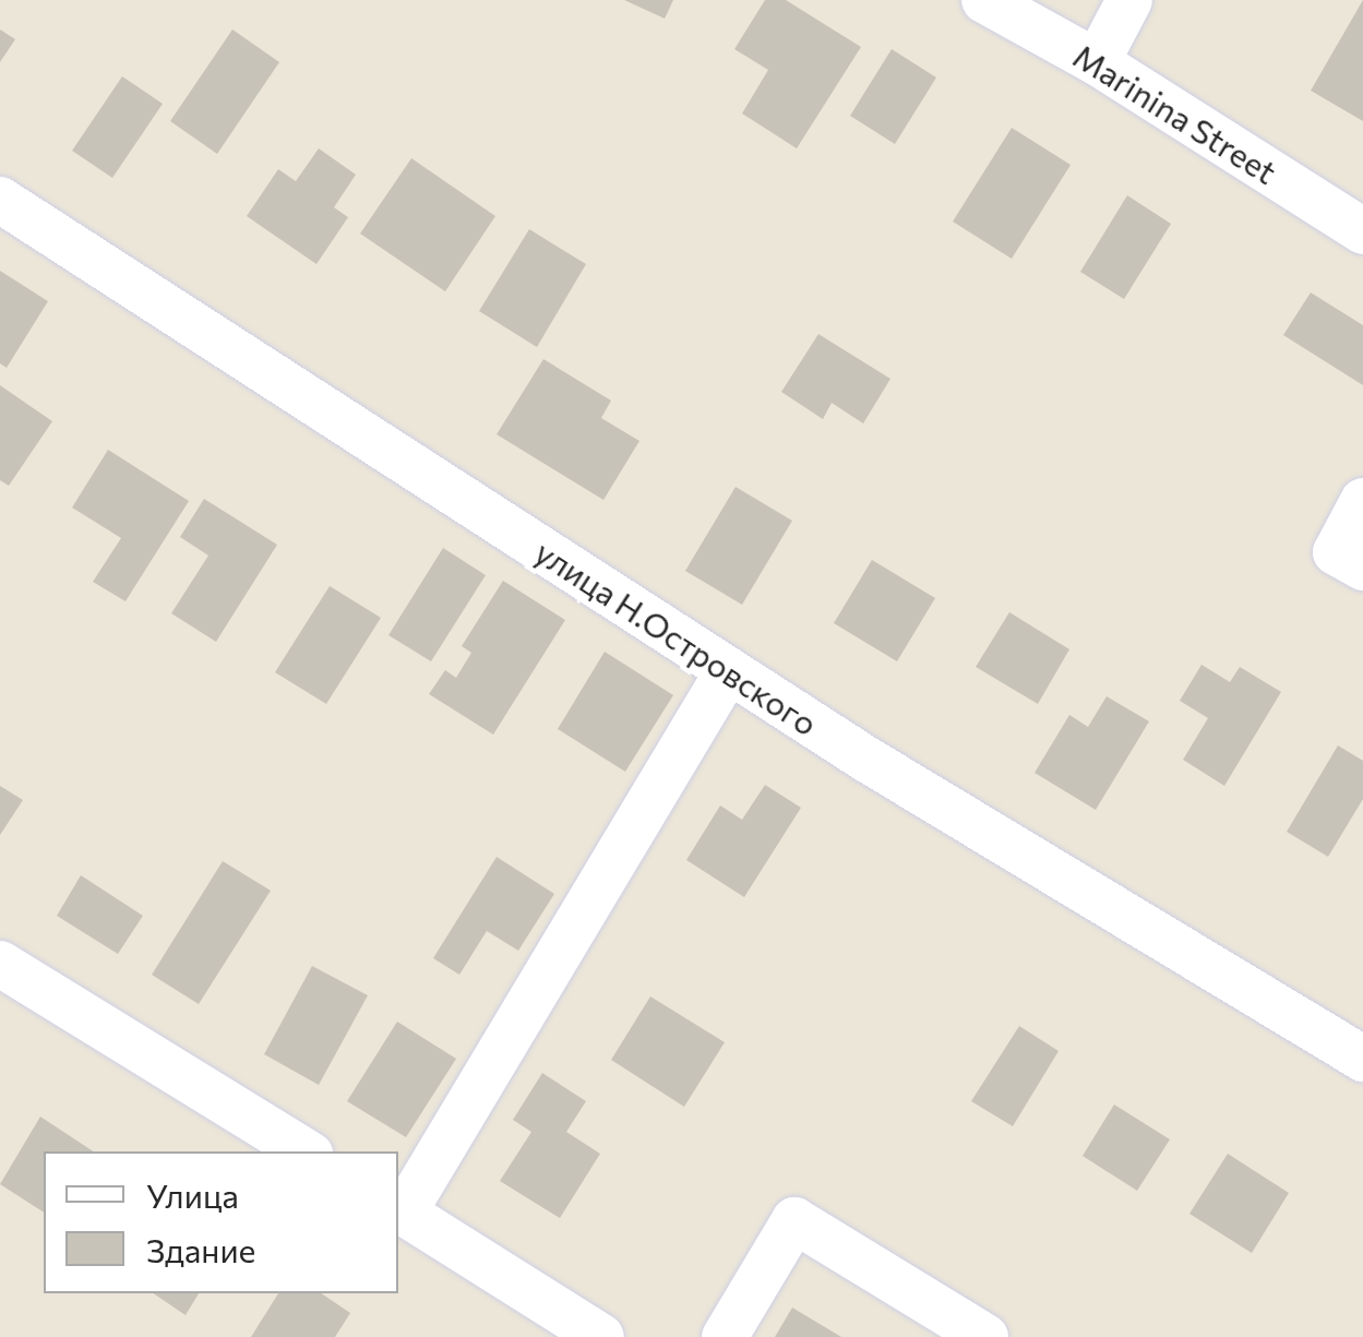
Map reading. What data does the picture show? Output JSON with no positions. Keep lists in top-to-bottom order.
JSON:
{
  "streets": {
    "street": ["Marinina Street", "улица Н.Островского"]
  },
  "legend": ["Улица", "Здание"]
}
